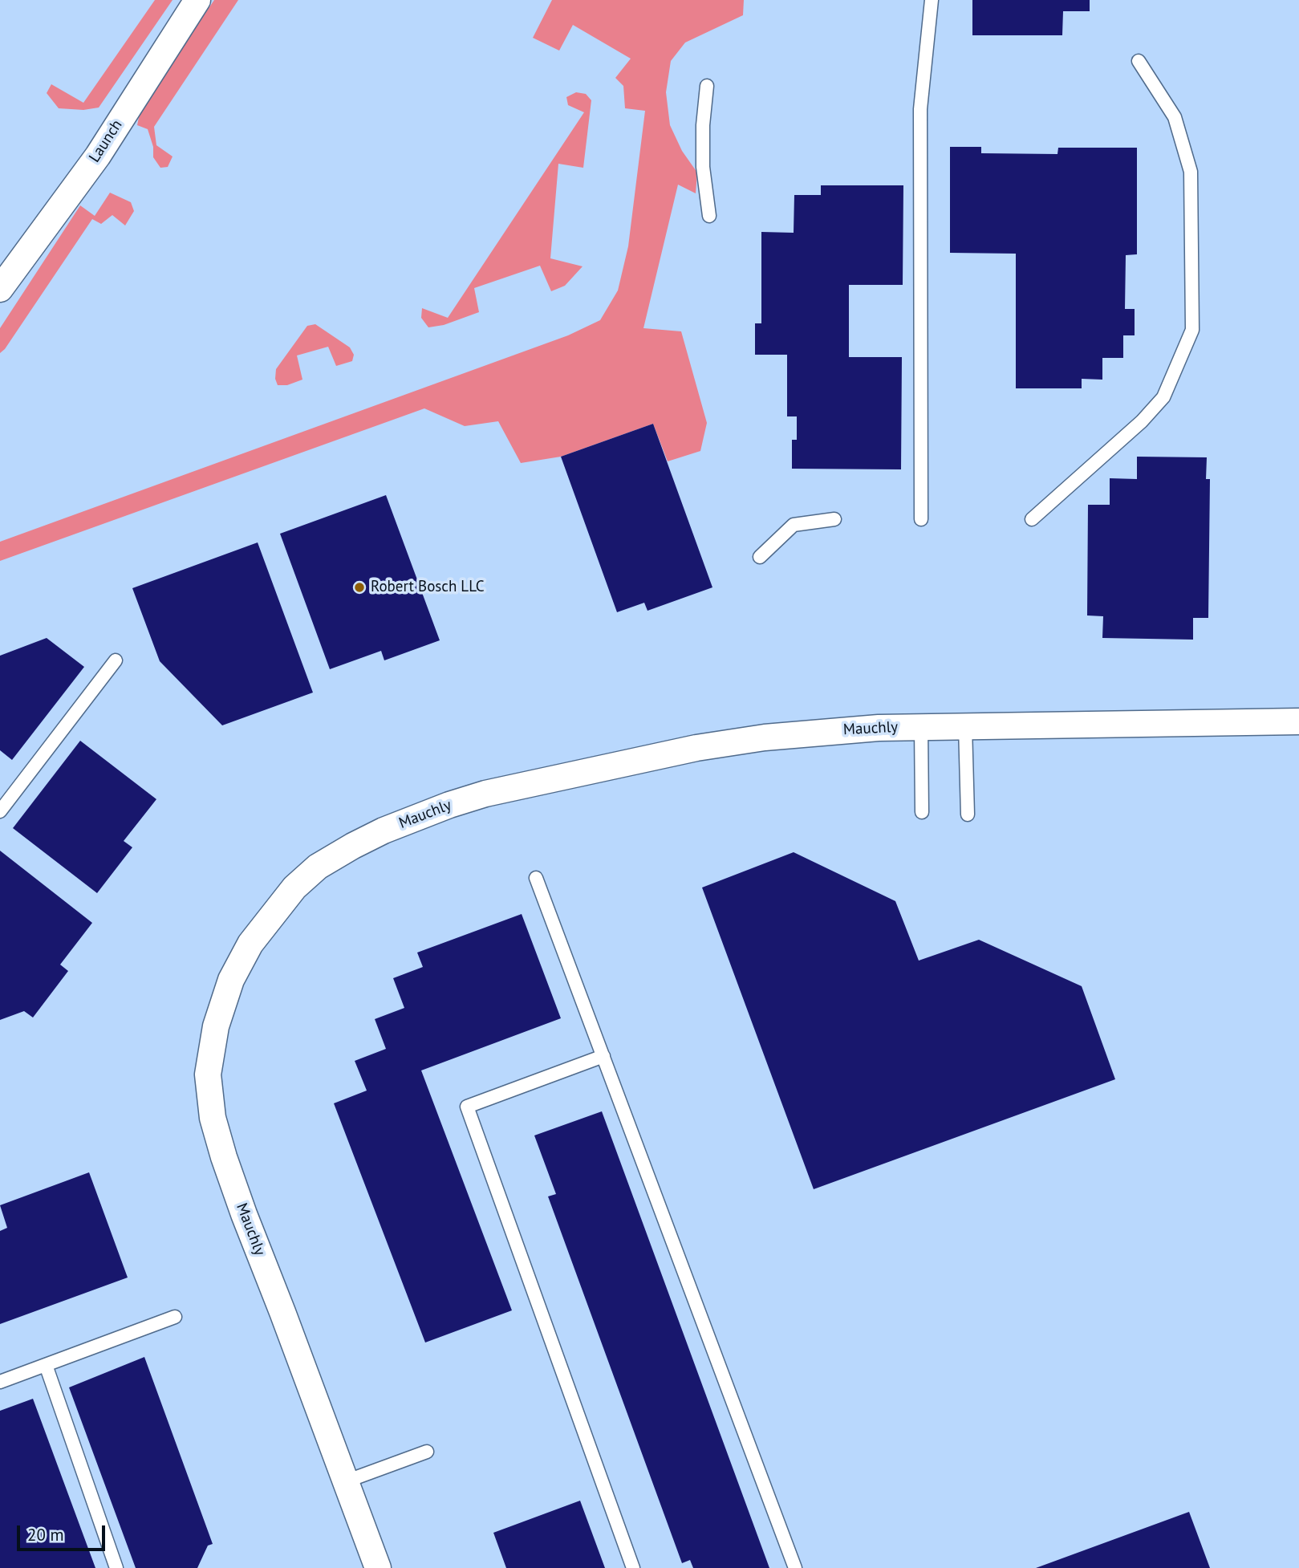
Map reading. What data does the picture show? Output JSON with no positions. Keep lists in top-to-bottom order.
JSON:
{
  "streets": {
    "street": ["Launch", "Mauchly"]
  },
  "places": ["Robert Bosch LLC"],
  "scale_bar": "20 m"
}
